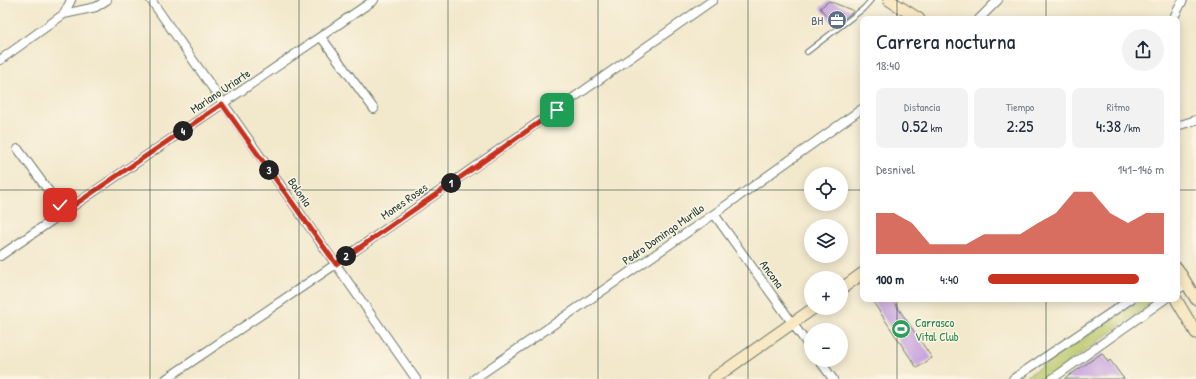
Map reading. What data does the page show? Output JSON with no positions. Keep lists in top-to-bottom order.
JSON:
{
  "streets": {
    "street": [
      "Mariano Uriarte",
      "Bolonia",
      "Mones Roses",
      "Pedro Domingo Murillo",
      "Ancona"
    ]
  },
  "crossings": [
    ["Mariano Uriarte", "Bolonia"],
    ["Bolonia", "Mones Roses"],
    ["Pedro Domingo Murillo", "Ancona"]
  ],
  "places": {
    "office": ["BH"],
    "sports": ["Carrasco Vital Club"]
  },
  "page": {
    "heading": ["Carrera nocturna", "18:40"],
    "stats": [
      ["Distancia", "0.52 km"],
      ["Tiempo", "2:25"],
      ["Ritmo", "4:38 /km"]
    ],
    "pins": [
      "4",
      "3",
      "1",
      "2"
    ],
    "chart": ["Desnivel", "141–146 m"],
    "map_buttons": ["+", "−"],
    "list": [
      {
        "name": "100 m",
        "note": "4:40"
      }
    ]
  }
}
